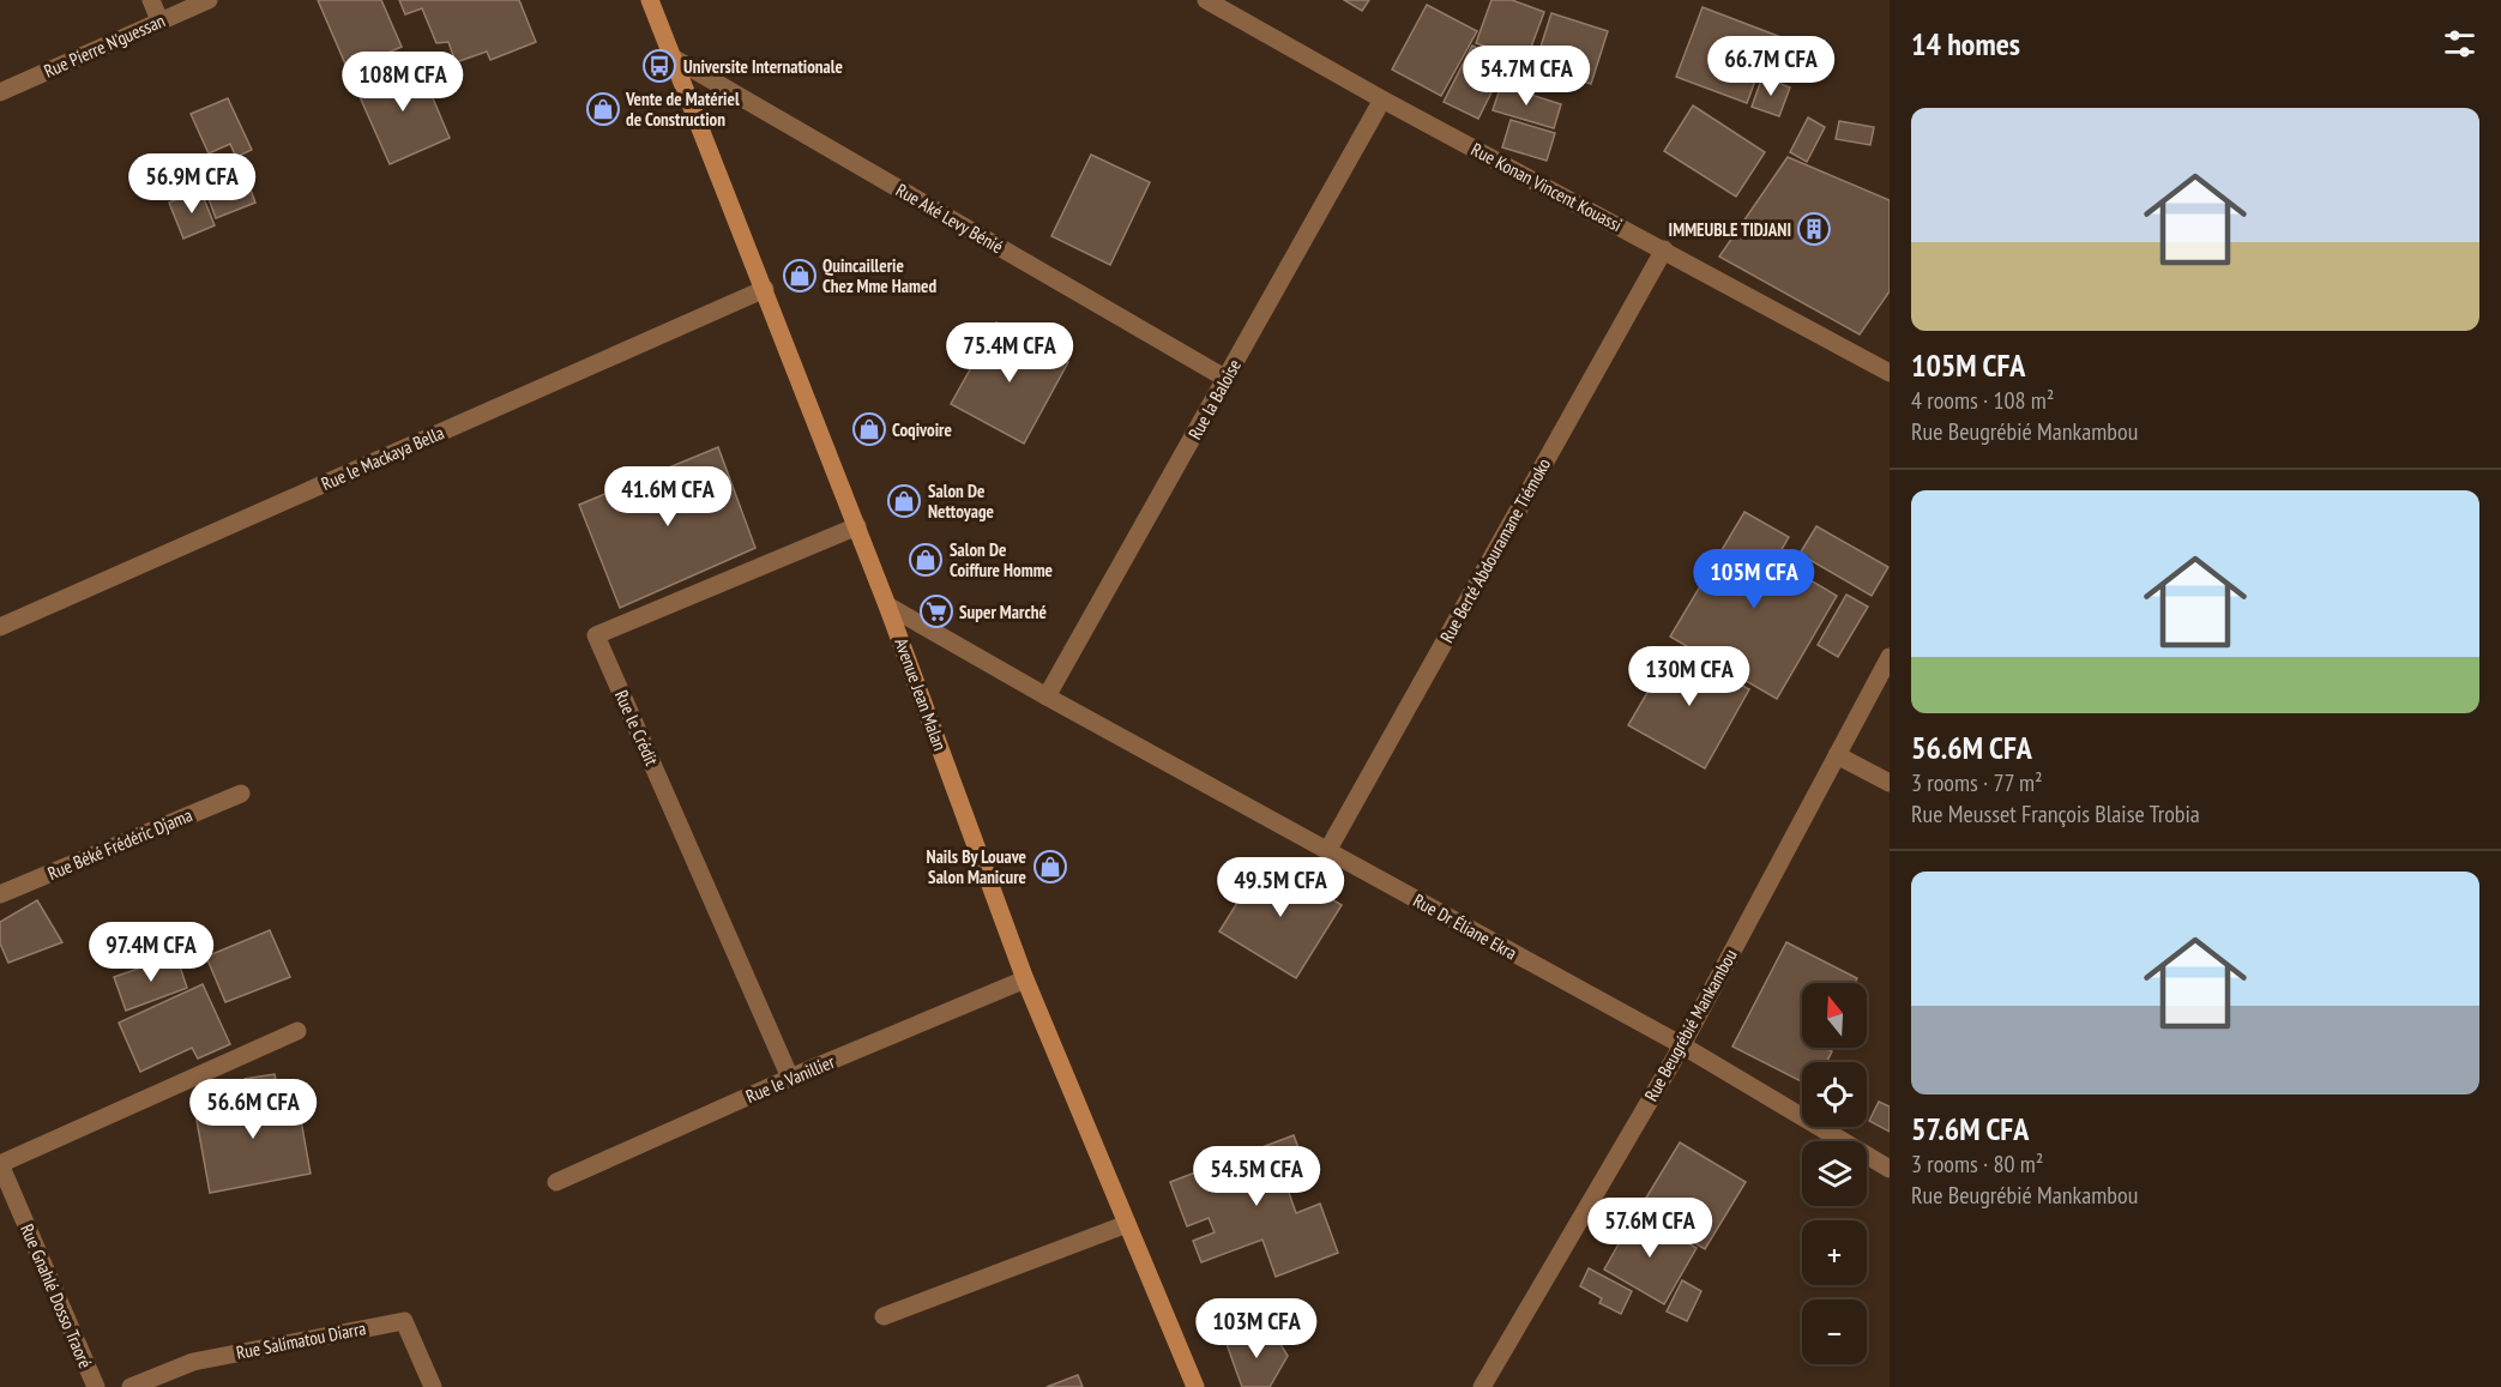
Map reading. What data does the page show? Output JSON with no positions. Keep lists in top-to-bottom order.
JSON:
{
  "streets": {
    "main road": ["Avenue Jean Malan"],
    "street": [
      "Rue Pierre N'guessan",
      "Rue Konan Vincent Kouassi",
      "Rue Aké Levy Bénié",
      "Rue la Baloise",
      "Rue le Mackaya Bella",
      "Rue Berté Abdouramane Tiémoko",
      "Rue le Crédit",
      "Rue Béké Frédéric Djama",
      "Rue Dr Éliane Ekra",
      "Rue Beugrébié Mankambou",
      "Rue le Vanillier",
      "Rue Gnahlé Dosso Traoré",
      "Rue Salimatou Diarra"
    ]
  },
  "crossings": [
    ["Rue Konan Vincent Kouassi", "Rue la Baloise"],
    ["Rue Konan Vincent Kouassi", "Rue Berté Abdouramane Tiémoko"],
    ["Rue Aké Levy Bénié", "Rue la Baloise"],
    ["Rue Aké Levy Bénié", "Avenue Jean Malan"],
    ["Rue la Baloise", "Rue Dr Éliane Ekra"],
    ["Rue le Mackaya Bella", "Avenue Jean Malan"],
    ["Rue Berté Abdouramane Tiémoko", "Rue Dr Éliane Ekra"],
    ["Avenue Jean Malan", "Rue le Crédit"],
    ["Avenue Jean Malan", "Rue Dr Éliane Ekra"],
    ["Avenue Jean Malan", "Rue le Vanillier"],
    ["Rue le Crédit", "Rue le Vanillier"],
    ["Rue Dr Éliane Ekra", "Rue Beugrébié Mankambou"]
  ],
  "places": {
    "bus stop": ["Universite Internationale"],
    "shop": [
      "Vente de Matériel de Construction",
      "Quincaillerie Chez Mme Hamed",
      "Coqivoire",
      "Salon De Nettoyage",
      "Salon De Coiffure Homme",
      "Nails By Louave Salon Manicure"
    ],
    "building": ["IMMEUBLE TIDJANI"],
    "supermarket": ["Super Marché"]
  },
  "north": "top",
  "page": {
    "heading": "14 homes",
    "price": [
      "66.7M CFA",
      "54.7M CFA",
      "108M CFA",
      "56.9M CFA",
      "75.4M CFA",
      "41.6M CFA",
      "105M CFA",
      "130M CFA",
      "49.5M CFA",
      "97.4M CFA",
      "56.6M CFA",
      "54.5M CFA",
      "57.6M CFA",
      "103M CFA"
    ],
    "list": [
      {
        "name": "105M CFA",
        "note": "4 rooms · 108 m² · Rue Beugrébié Mankambou"
      },
      {
        "name": "56.6M CFA",
        "note": "3 rooms · 77 m² · Rue Meusset François Blaise Trobia"
      },
      {
        "name": "57.6M CFA",
        "note": "3 rooms · 80 m² · Rue Beugrébié Mankambou"
      }
    ],
    "map_buttons": ["+", "−"]
  }
}
